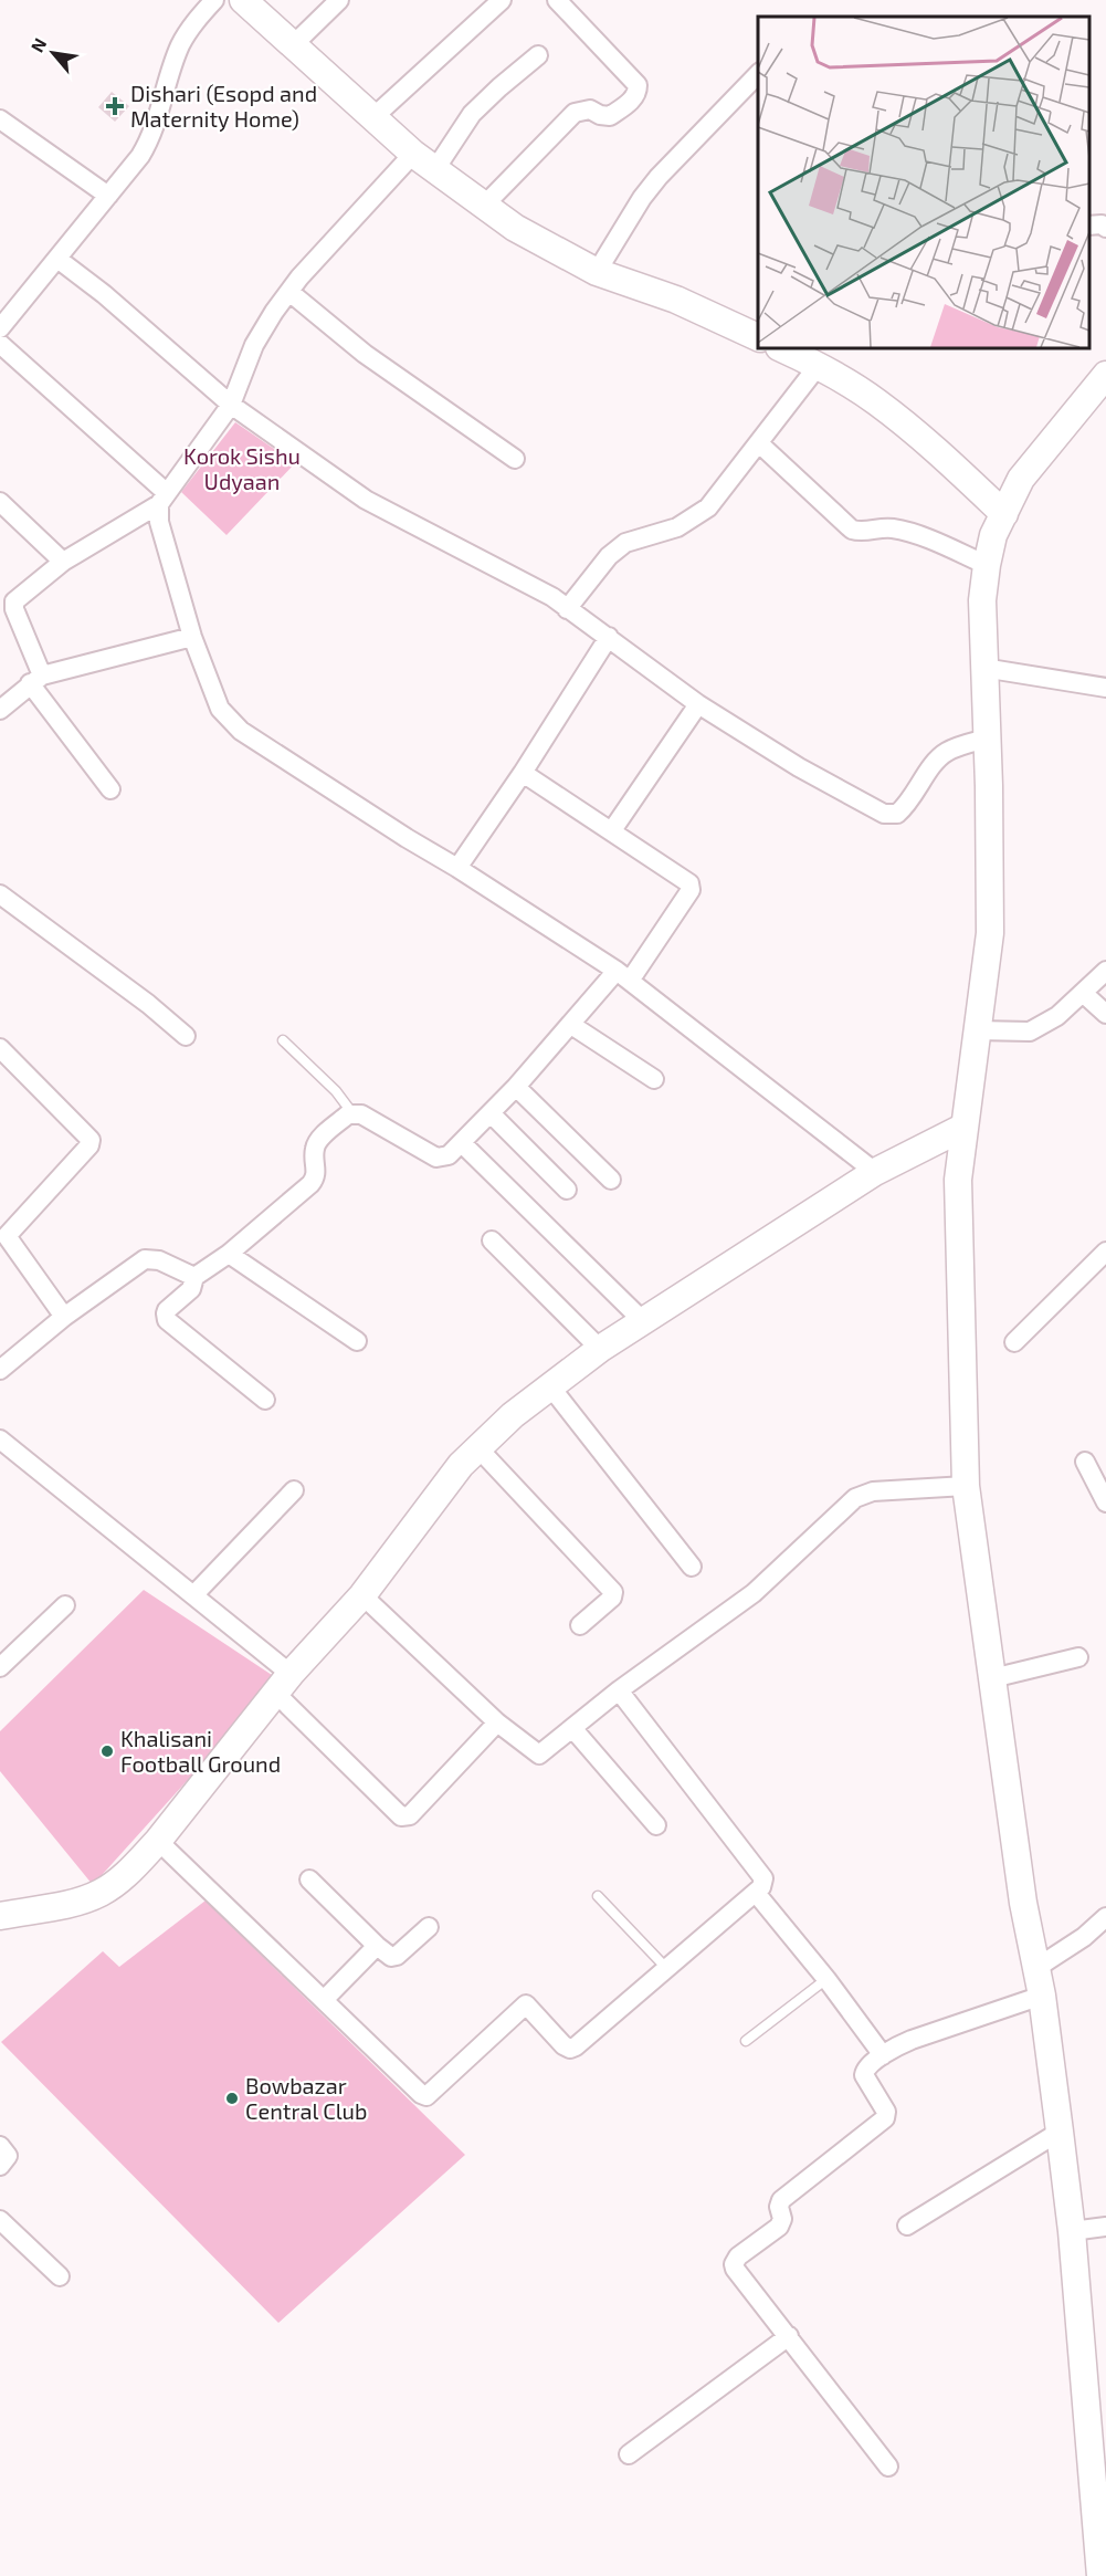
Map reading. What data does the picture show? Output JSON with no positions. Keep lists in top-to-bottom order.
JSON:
{
  "parks": ["Korok Sishu Udyaan"],
  "places": {
    "health": ["Dishari (Esopd and Maternity Home)"],
    "other": ["Khalisani Football Ground", "Bowbazar Central Club"]
  },
  "north": "top left"
}
